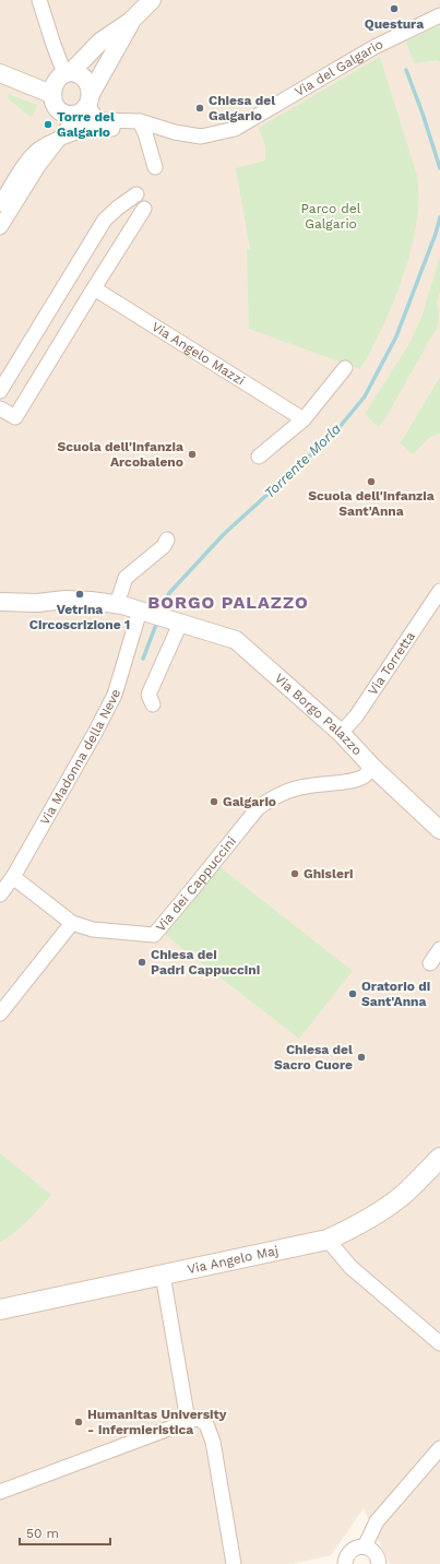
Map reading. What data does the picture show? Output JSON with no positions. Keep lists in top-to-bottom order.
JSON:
{
  "streets": {
    "main road": ["Via Angelo Maj"],
    "street": [
      "Via del Galgario",
      "Via Angelo Mazzi",
      "Via Torretta",
      "Via Borgo Palazzo",
      "Via Madonna della Neve",
      "Via dei Cappuccini"
    ]
  },
  "crossings": [
    ["Via Torretta", "Via Borgo Palazzo"],
    ["Via Borgo Palazzo", "Via Madonna della Neve"],
    ["Via Borgo Palazzo", "Via dei Cappuccini"],
    ["Via Madonna della Neve", "Via dei Cappuccini"]
  ],
  "districts": ["BORGO PALAZZO"],
  "water": ["Torrente Morla"],
  "parks": ["Parco del Galgario"],
  "places": [
    "Questura",
    "Chiesa del Galgario",
    "Torre del Galgario",
    "Scuola dell'Infanzia Arcobaleno",
    "Scuola dell'Infanzia Sant'Anna",
    "Vetrina Circoscrizione 1",
    "Galgario",
    "Ghisleri",
    "Chiesa dei Padri Cappuccini",
    "Oratorio di Sant'Anna",
    "Chiesa del Sacro Cuore",
    "Humanitas University - Infermieristica"
  ],
  "scale_bar": "50 m"
}
